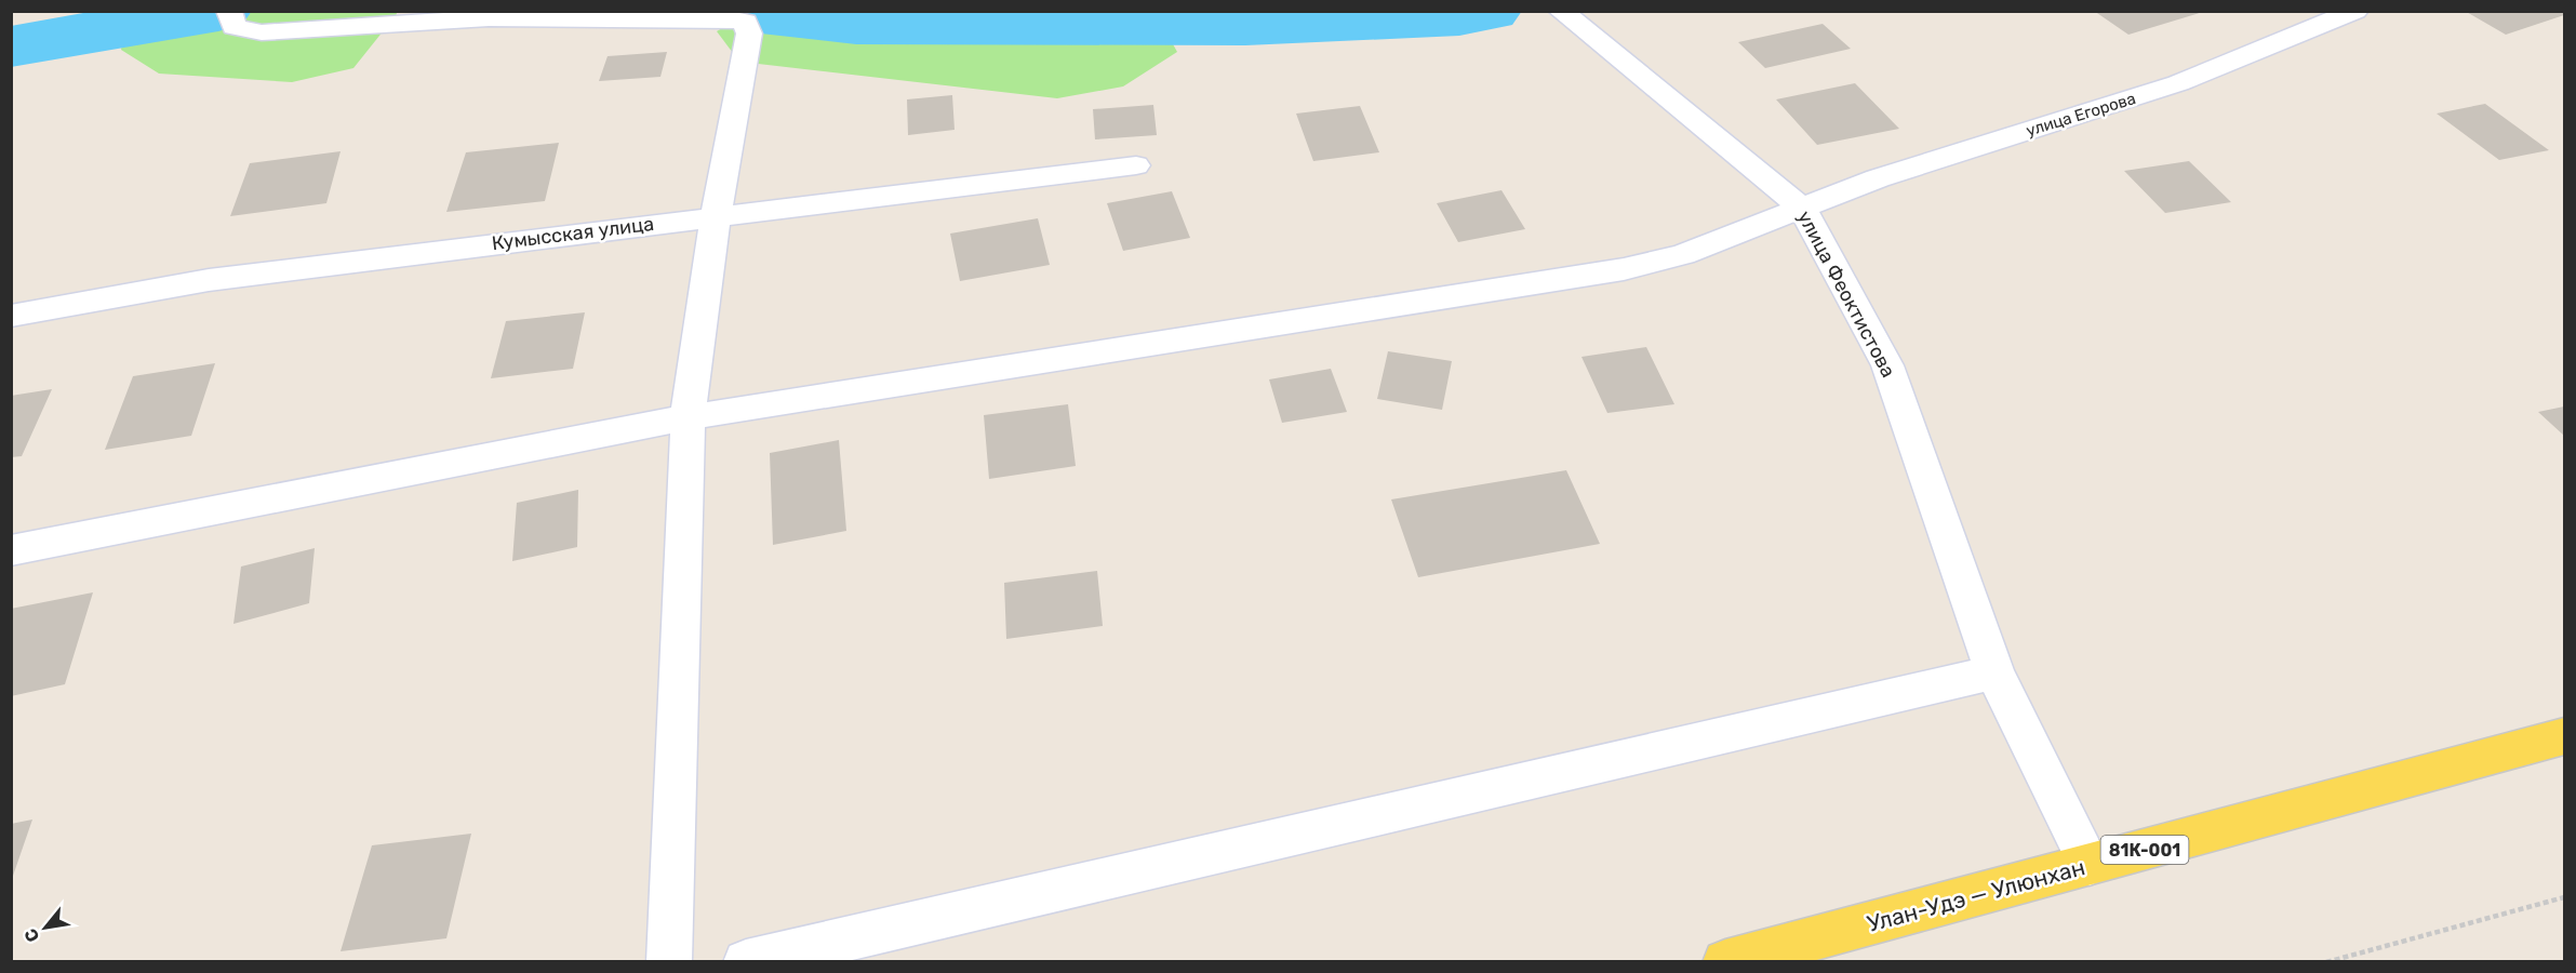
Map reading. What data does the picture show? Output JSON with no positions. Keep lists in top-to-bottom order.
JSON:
{
  "streets": {
    "main road": ["81К-001", "Улан-Удэ — Улюнхан"],
    "street": ["улица Егорова", "Кумысская улица", "улица Феоктистова"]
  },
  "crossings": [
    ["улица Егорова", "улица Феоктистова"],
    ["улица Феоктистова", "Улан-Удэ — Улюнхан"]
  ],
  "north": "bottom left"
}
